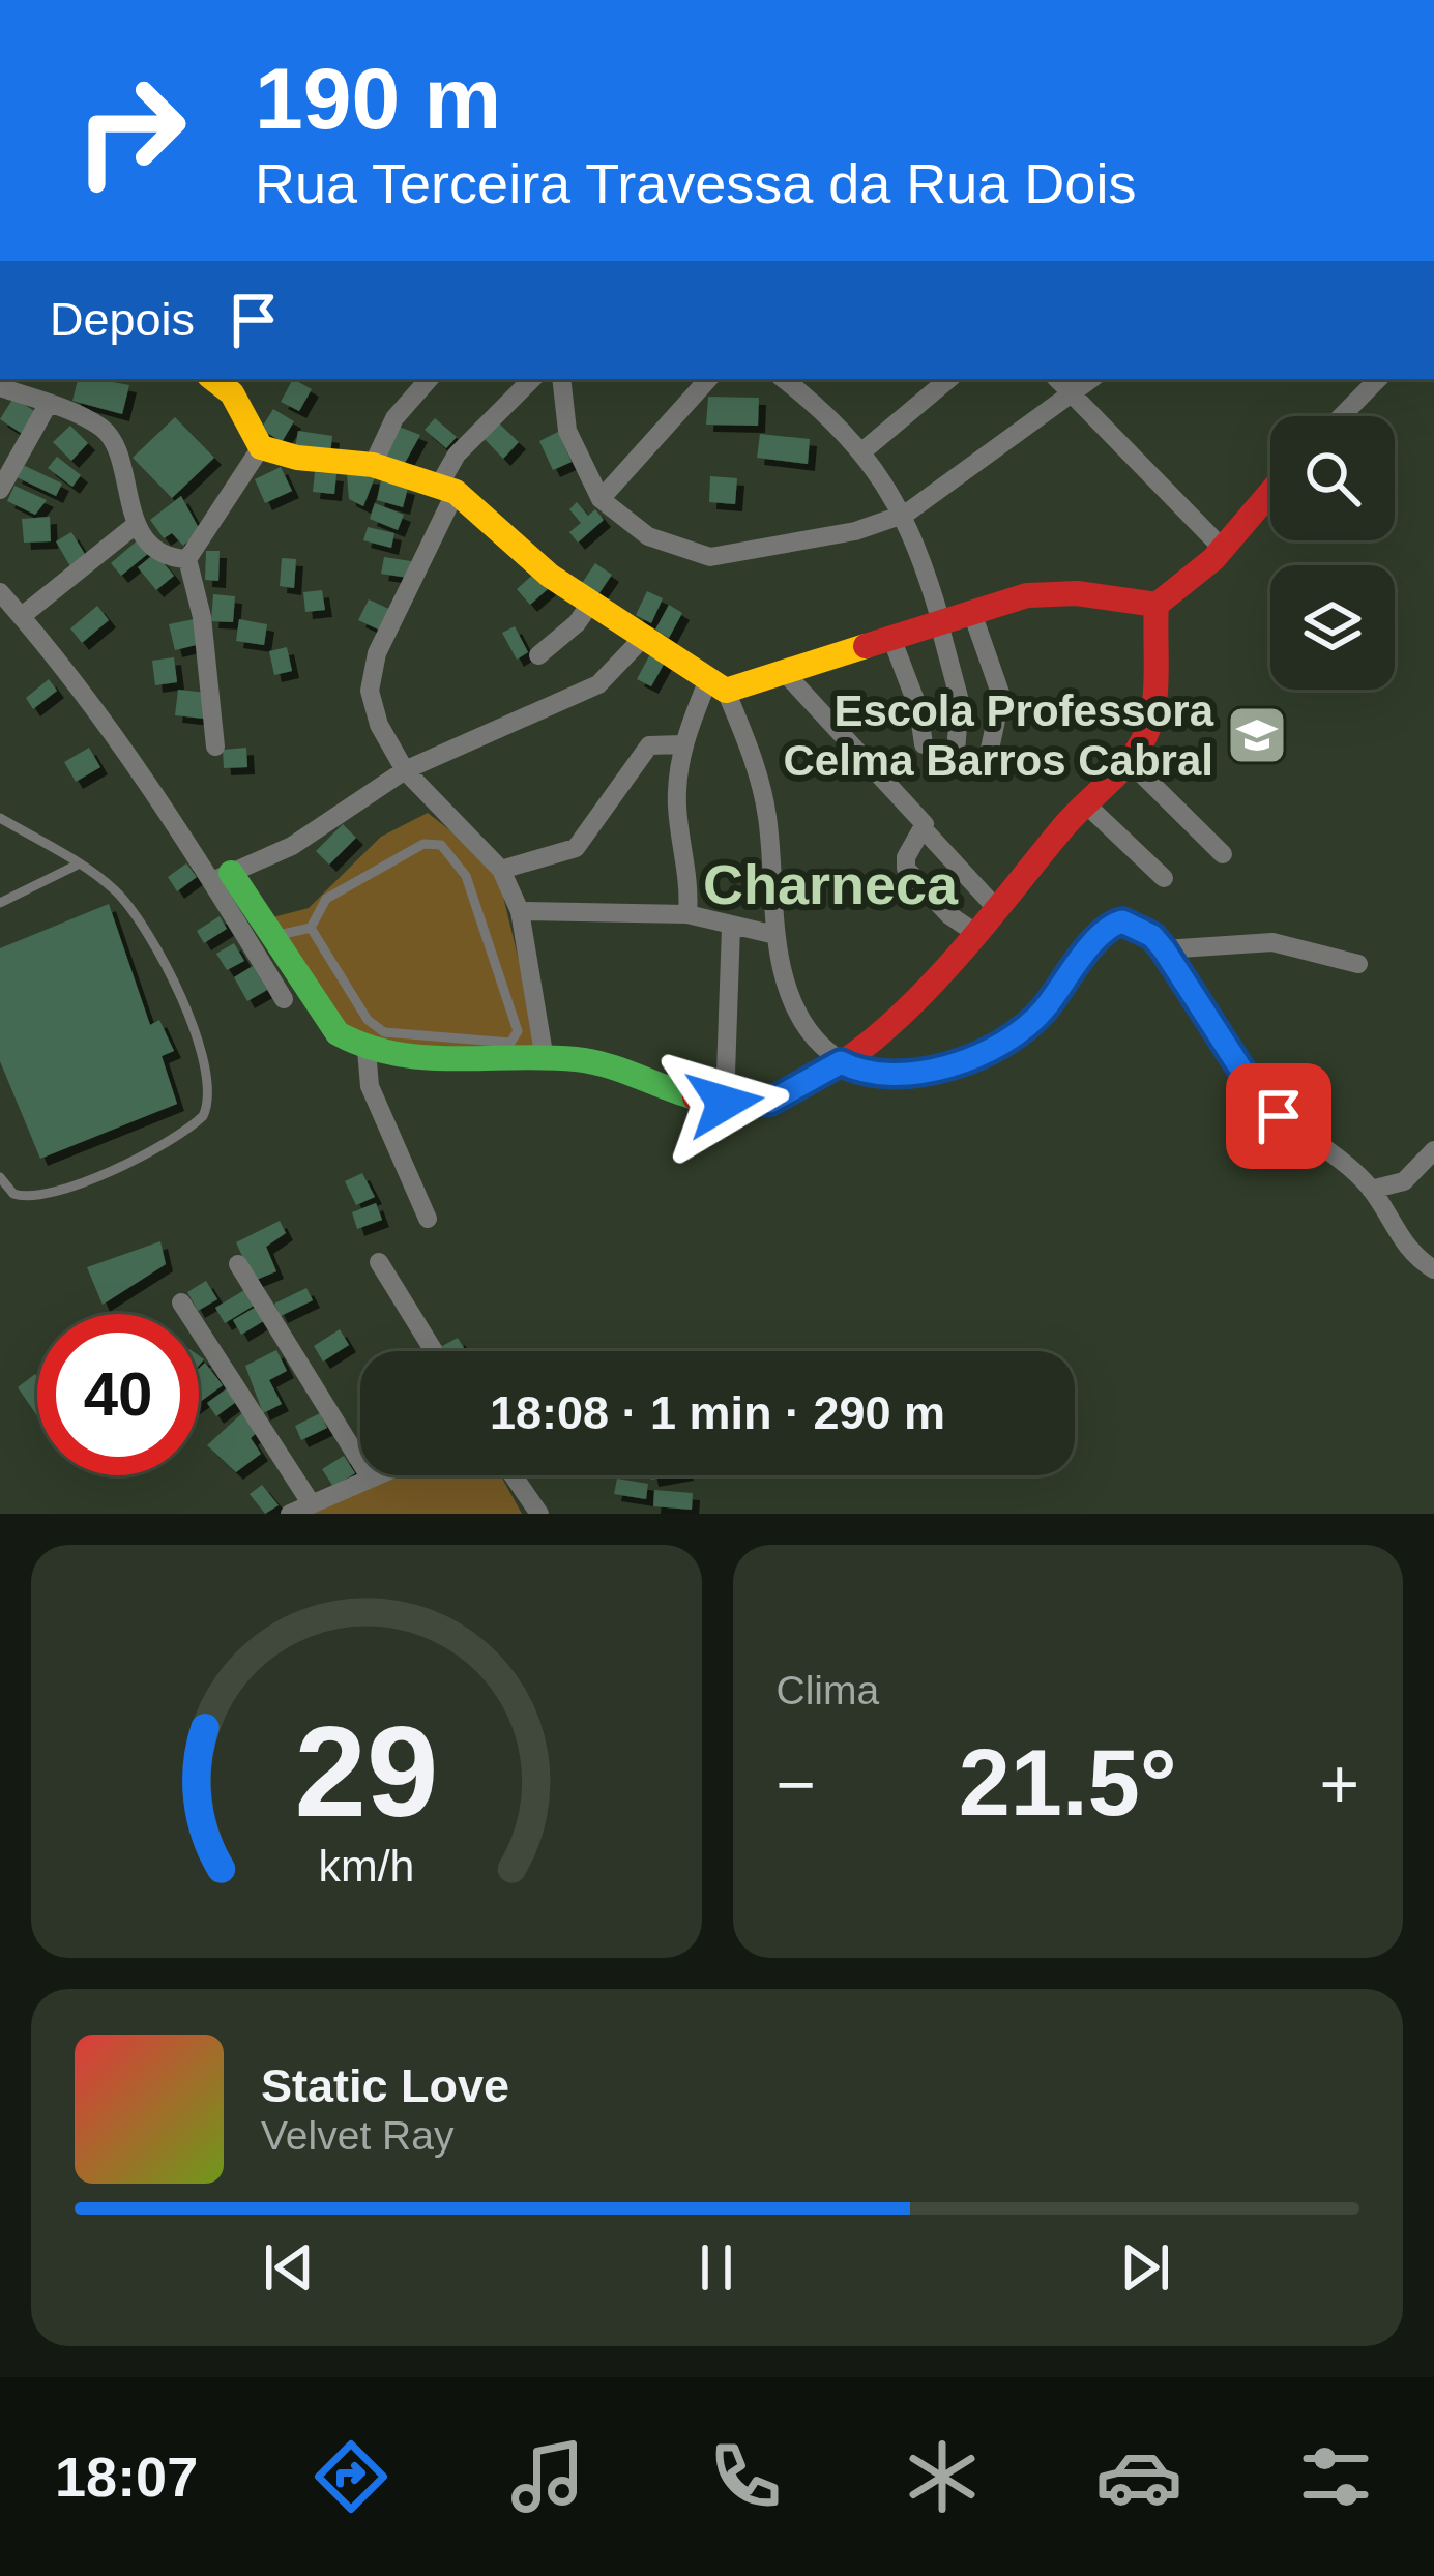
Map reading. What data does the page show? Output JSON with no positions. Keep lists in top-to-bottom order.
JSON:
{
  "districts": ["Charneca"],
  "places": {
    "school or university": ["Escola Professora Celma Barros Cabral"]
  },
  "page": {
    "turn": ["190 m", "Rua Terceira Travessa da Rua Dois"],
    "then": "Depois",
    "limit": "40",
    "trip": "18:08 · 1 min · 290 m",
    "tile": "Clima",
    "heat": ["−", "21.5°", "+"],
    "song": ["Static Love", "Velvet Ray"],
    "tabs": "18:07",
    "gauge": ["29", "km/h"]
  }
}
